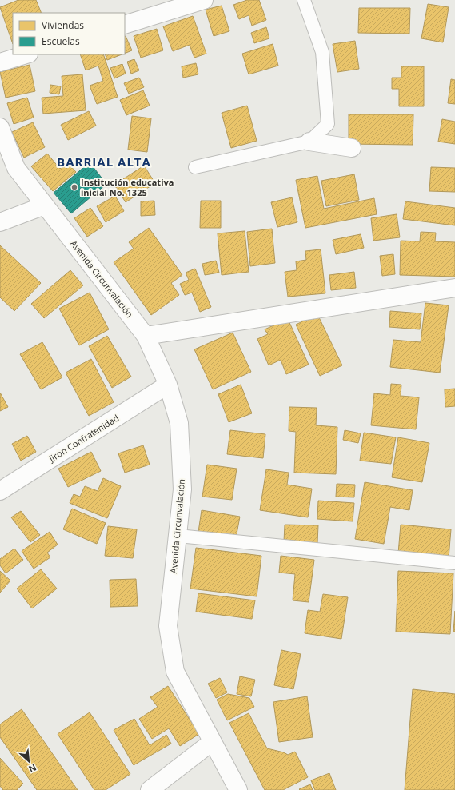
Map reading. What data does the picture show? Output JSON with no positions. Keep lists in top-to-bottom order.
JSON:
{
  "streets": {
    "street": ["Avenida Circunvalación", "Jirón Confratenidad"]
  },
  "crossings": [
    ["Avenida Circunvalación", "Jirón Confratenidad"]
  ],
  "districts": ["BARRIAL ALTA"],
  "places": ["Institución educativa inicial No. 1325"],
  "legend": ["Viviendas", "Escuelas"],
  "north": "bottom right"
}
